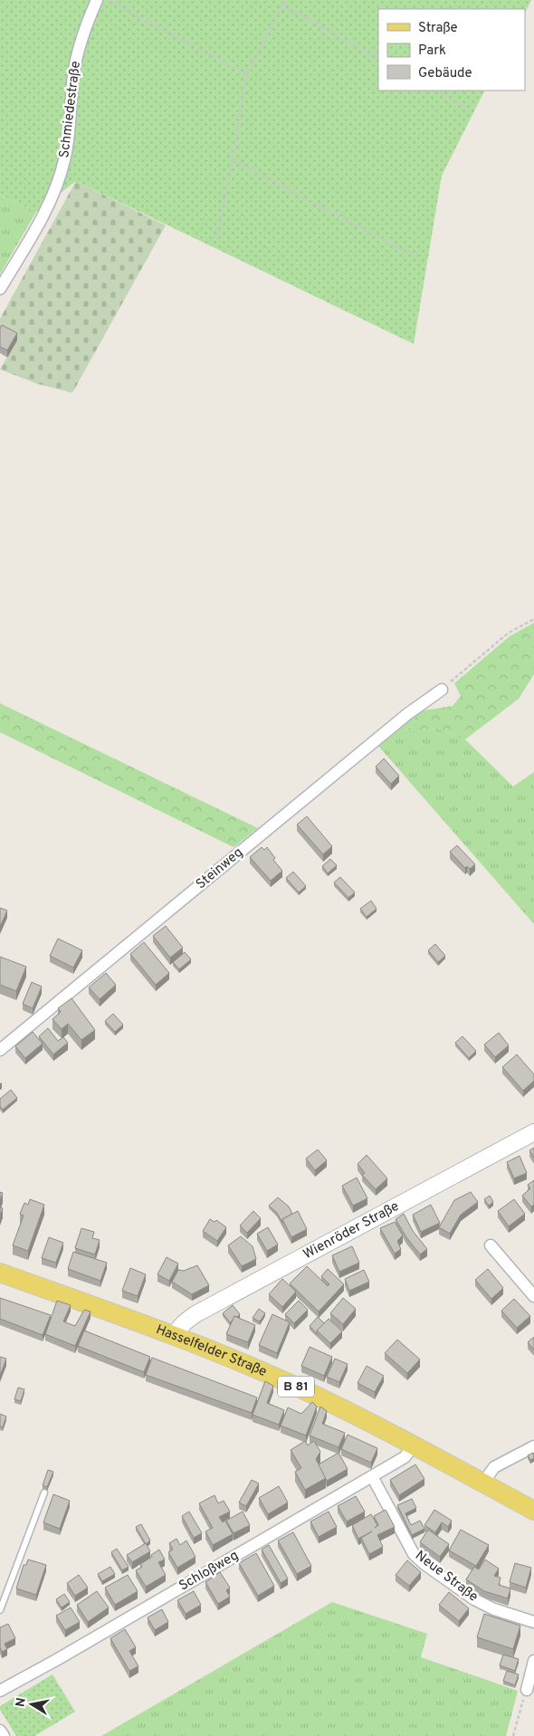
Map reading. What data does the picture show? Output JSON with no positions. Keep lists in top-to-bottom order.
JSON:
{
  "streets": {
    "main road": ["Wienröder Straße", "Hasselfelder Straße", "B 81"],
    "street": [
      "Schmiedestraße",
      "Steinweg",
      "Schloßweg",
      "Neue Straße"
    ]
  },
  "crossings": [
    ["Wienröder Straße", "Hasselfelder Straße"],
    ["Hasselfelder Straße", "Schloßweg"],
    ["Schloßweg", "Neue Straße"]
  ],
  "legend": ["Straße", "Park", "Gebäude"],
  "north": "left"
}
